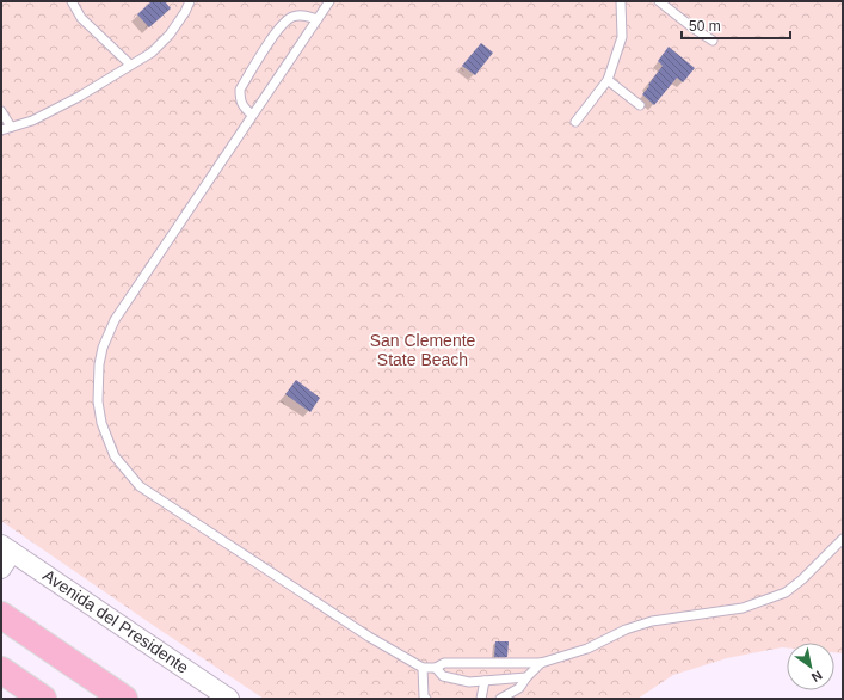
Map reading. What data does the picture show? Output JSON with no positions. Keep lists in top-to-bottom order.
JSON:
{
  "streets": {
    "street": ["Avenida del Presidente"]
  },
  "parks": ["San Clemente State Beach"],
  "scale_bar": "50 m",
  "north": "bottom right"
}
